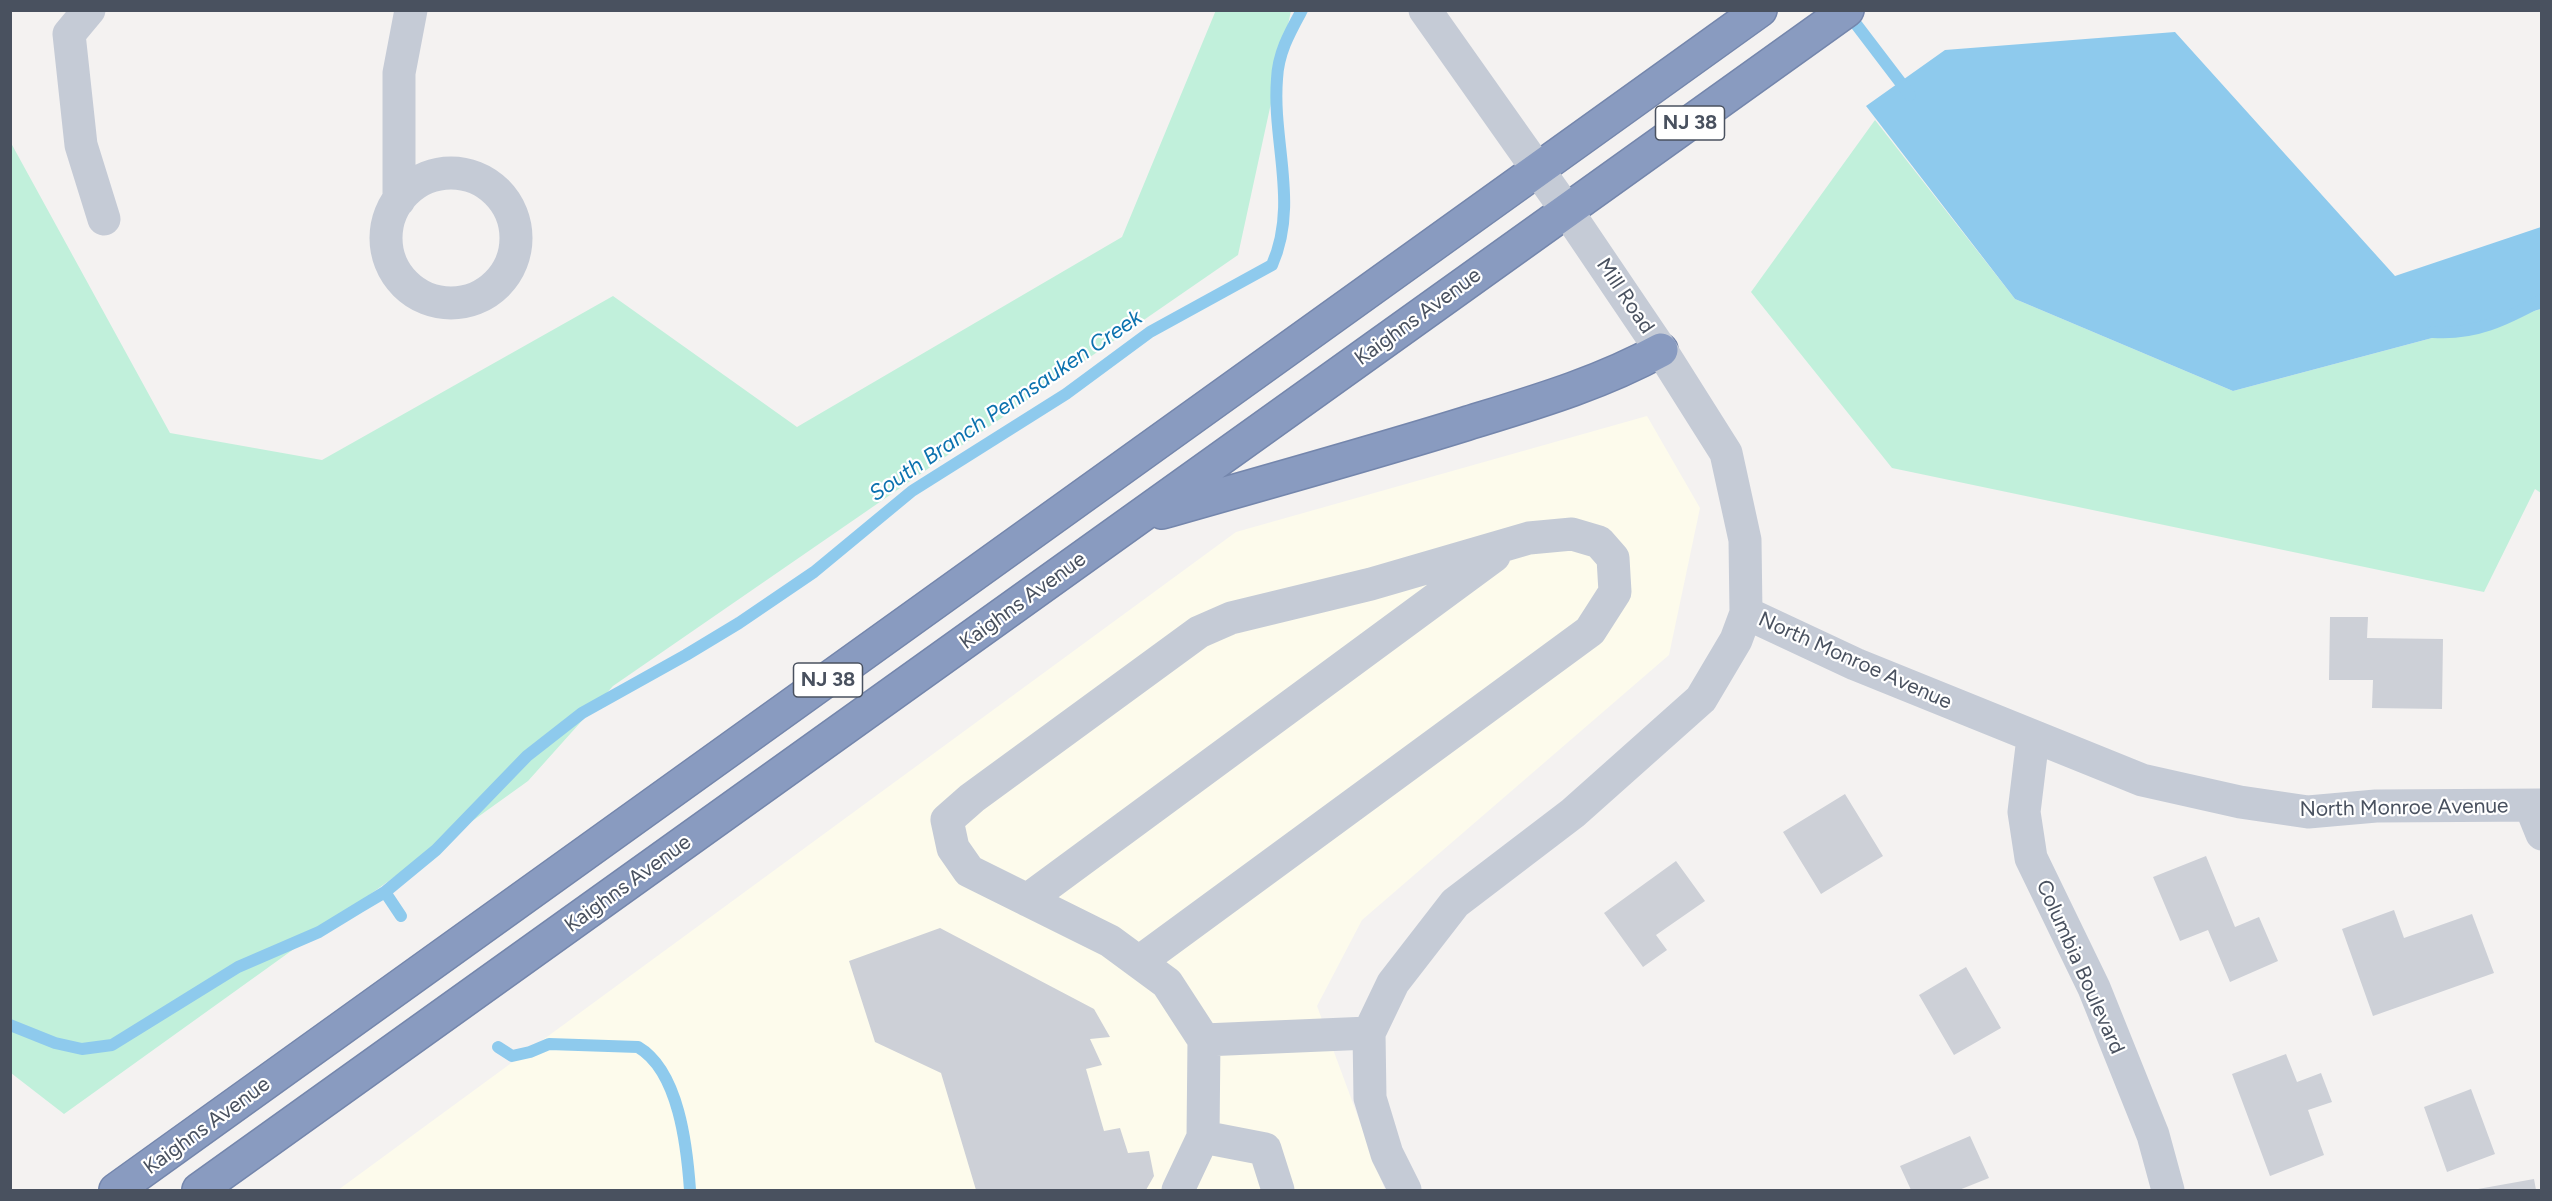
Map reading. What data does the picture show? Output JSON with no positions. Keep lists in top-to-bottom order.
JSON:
{
  "streets": {
    "highway": ["NJ 38", "Kaighns Avenue"],
    "street": ["Mill Road", "North Monroe Avenue", "Columbia Boulevard"]
  },
  "crossings": [
    ["Mill Road", "Kaighns Avenue"],
    ["Mill Road", "North Monroe Avenue"],
    ["North Monroe Avenue", "Columbia Boulevard"]
  ],
  "water": ["South Branch Pennsauken Creek"]
}
